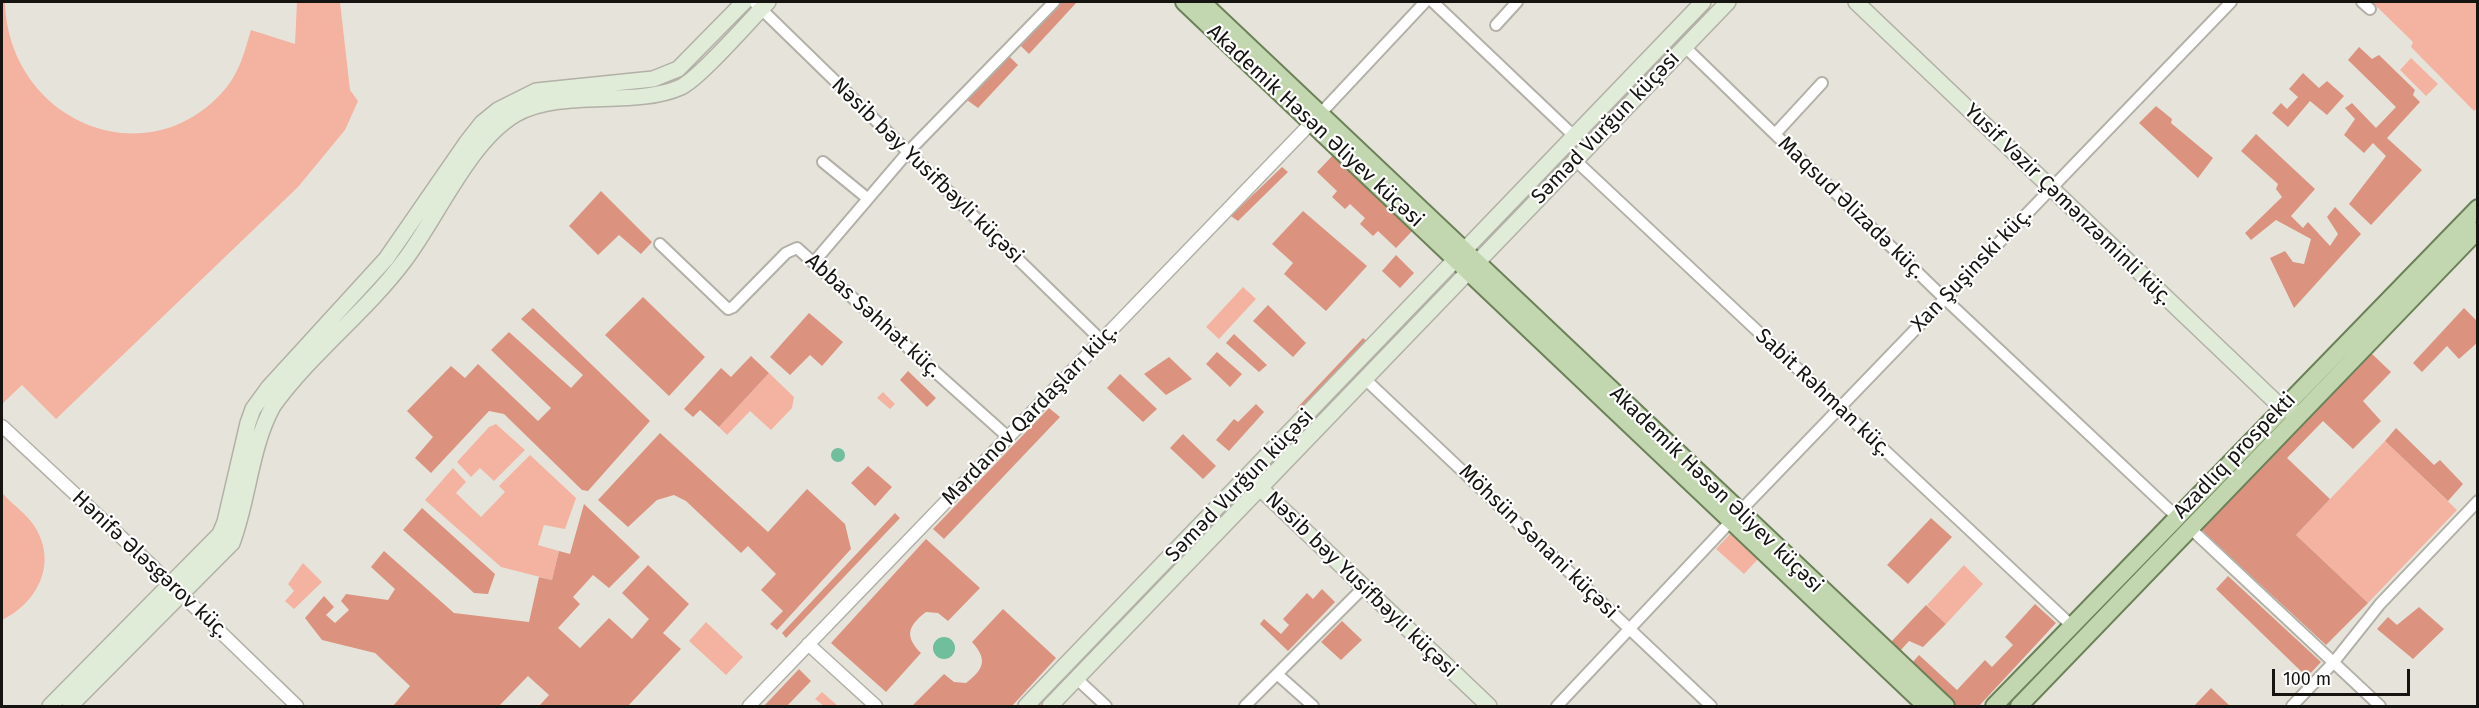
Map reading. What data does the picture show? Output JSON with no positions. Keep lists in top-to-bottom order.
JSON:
{
  "streets": {
    "main road": [
      "Akademik Həsən Əliyev küçəsi",
      "Səməd Vurğun küçəsi",
      "Nəsib bəy Yusifbəyli küçəsi",
      "Yusif Vəzir Çəmənzəminli küç.",
      "Azadlıq prospekti"
    ],
    "street": [
      "Maqsud Əlizadə küç.",
      "Xan Şuşinski küç.",
      "Abbas Səhhət küç.",
      "Sabit Rəhman küç.",
      "Mərdanov Qardaşları küç.",
      "Möhsün Sənani küçəsi",
      "Hənifə Ələsgərov küç."
    ]
  },
  "crossings": [
    ["Akademik Həsən Əliyev küçəsi", "Səməd Vurğun küçəsi"],
    ["Akademik Həsən Əliyev küçəsi", "Xan Şuşinski küç."],
    ["Akademik Həsən Əliyev küçəsi", "Mərdanov Qardaşları küç."],
    ["Səməd Vurğun küçəsi", "Nəsib bəy Yusifbəyli küçəsi"],
    ["Səməd Vurğun küçəsi", "Maqsud Əlizadə küç."],
    ["Səməd Vurğun küçəsi", "Sabit Rəhman küç."],
    ["Səməd Vurğun küçəsi", "Möhsün Sənani küçəsi"],
    ["Nəsib bəy Yusifbəyli küçəsi", "Mərdanov Qardaşları küç."],
    ["Yusif Vəzir Çəmənzəminli küç.", "Xan Şuşinski küç."],
    ["Yusif Vəzir Çəmənzəminli küç.", "Azadlıq prospekti"],
    ["Maqsud Əlizadə küç.", "Xan Şuşinski küç."],
    ["Maqsud Əlizadə küç.", "Azadlıq prospekti"],
    ["Xan Şuşinski küç.", "Sabit Rəhman küç."],
    ["Xan Şuşinski küç.", "Möhsün Sənani küçəsi"],
    ["Abbas Səhhət küç.", "Mərdanov Qardaşları küç."],
    ["Sabit Rəhman küç.", "Azadlıq prospekti"]
  ],
  "scale_bar": "100 m"
}
